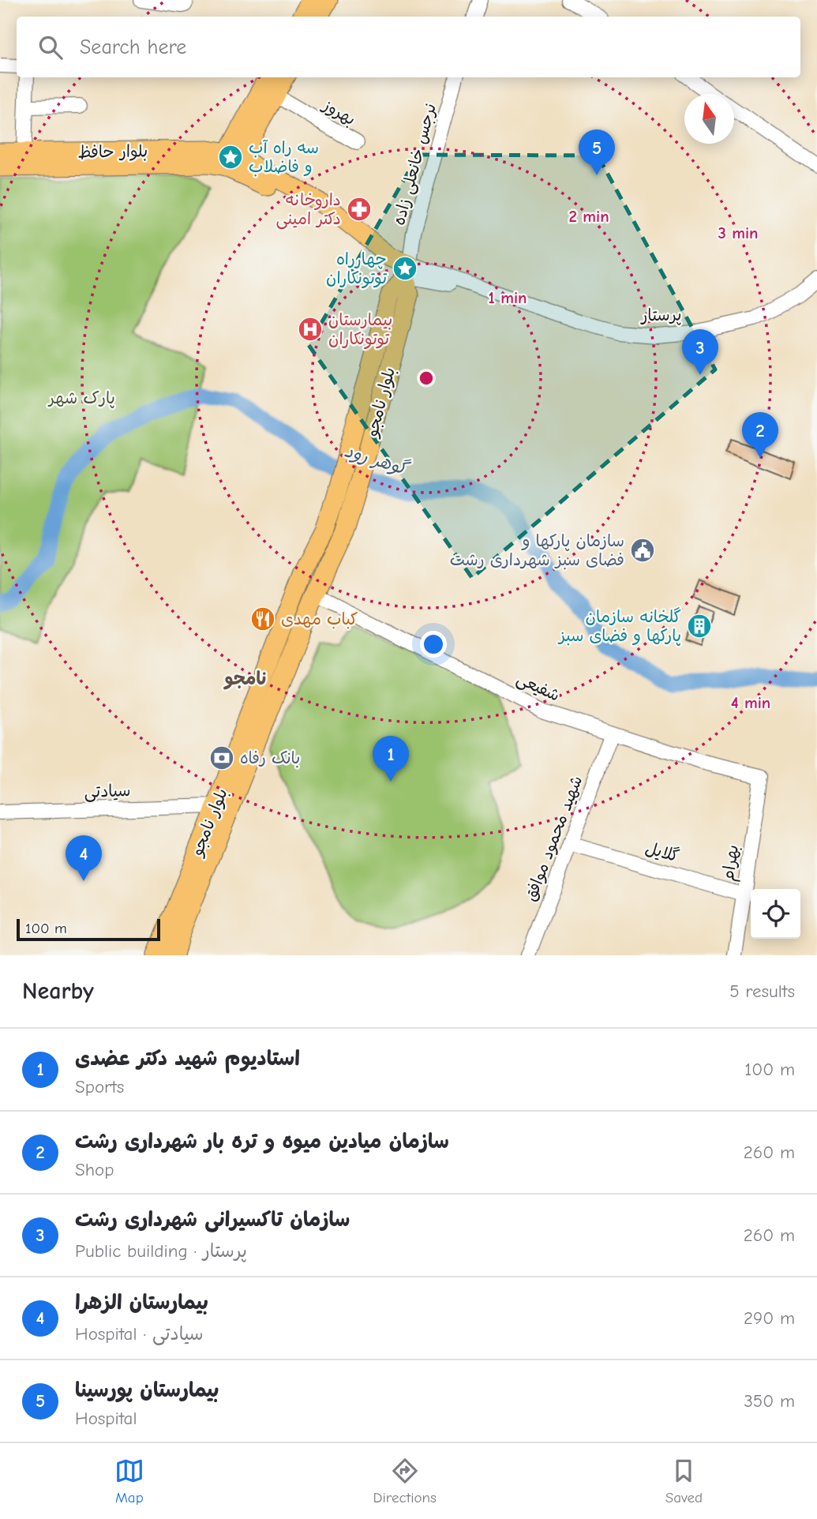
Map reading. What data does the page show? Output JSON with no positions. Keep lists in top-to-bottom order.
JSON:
{
  "streets": {
    "main road": ["بلوار حافظ", "بلوار نامجو"],
    "street": [
      "بهروز",
      "نرجس خانعلی زاده",
      "پرستار",
      "شفیعی",
      "سیادتی",
      "شهید محمود موافق",
      "گلایل",
      "بهرام"
    ]
  },
  "crossings": [
    ["بلوار حافظ", "نرجس خانعلی زاده"],
    ["بلوار حافظ", "پرستار"],
    ["بلوار حافظ", "بلوار نامجو"],
    ["نرجس خانعلی زاده", "پرستار"],
    ["نرجس خانعلی زاده", "بلوار نامجو"],
    ["پرستار", "بلوار نامجو"],
    ["بلوار نامجو", "شفیعی"],
    ["بلوار نامجو", "سیادتی"],
    ["شفیعی", "شهید محمود موافق"],
    ["شفیعی", "بهرام"],
    ["شهید محمود موافق", "گلایل"],
    ["گلایل", "بهرام"]
  ],
  "districts": ["نامجو"],
  "water": ["گوهر رود"],
  "parks": ["پارک شهر"],
  "places": {
    "place": ["سه راه آب و فاضلاب", "چهارراه توتونکاران"],
    "pharmacy": ["داروخانه دکتر امینی"],
    "hospital": ["بیمارستان توتونکاران"],
    "public building": ["سازمان پارکها و فضای سبز شهرداری رشت"],
    "restaurant": ["کباب مهدی"],
    "building": ["گلخانه سازمان پارکها و فضای سبز"],
    "bank": ["بانک رفاه"]
  },
  "scale_bar": "100 m",
  "north": "top",
  "page": {
    "search": "Search here",
    "pins": [
      "5",
      "3",
      "2",
      "1",
      "4"
    ],
    "scale": "100 m",
    "heading": ["Nearby", "5 results"],
    "list": [
      {
        "mark": "1",
        "name": "استادیوم شهید دکتر عضدی",
        "note": "Sports",
        "value": "100 m"
      },
      {
        "mark": "2",
        "name": "سازمان میادین میوه و تره بار شهرداری رشت",
        "note": "Shop",
        "value": "260 m"
      },
      {
        "mark": "3",
        "name": "سازمان تاکسیرانی شهرداری رشت",
        "note": "Public building · پرستار",
        "value": "260 m"
      },
      {
        "mark": "4",
        "name": "بیمارستان الزهرا",
        "note": "Hospital · سیادتی",
        "value": "290 m"
      },
      {
        "mark": "5",
        "name": "بیمارستان پورسینا",
        "note": "Hospital",
        "value": "350 m"
      }
    ],
    "nav": ["Map", "Directions", "Saved"]
  },
  "rings": [
    "2 min",
    "3 min",
    "1 min",
    "4 min"
  ]
}
